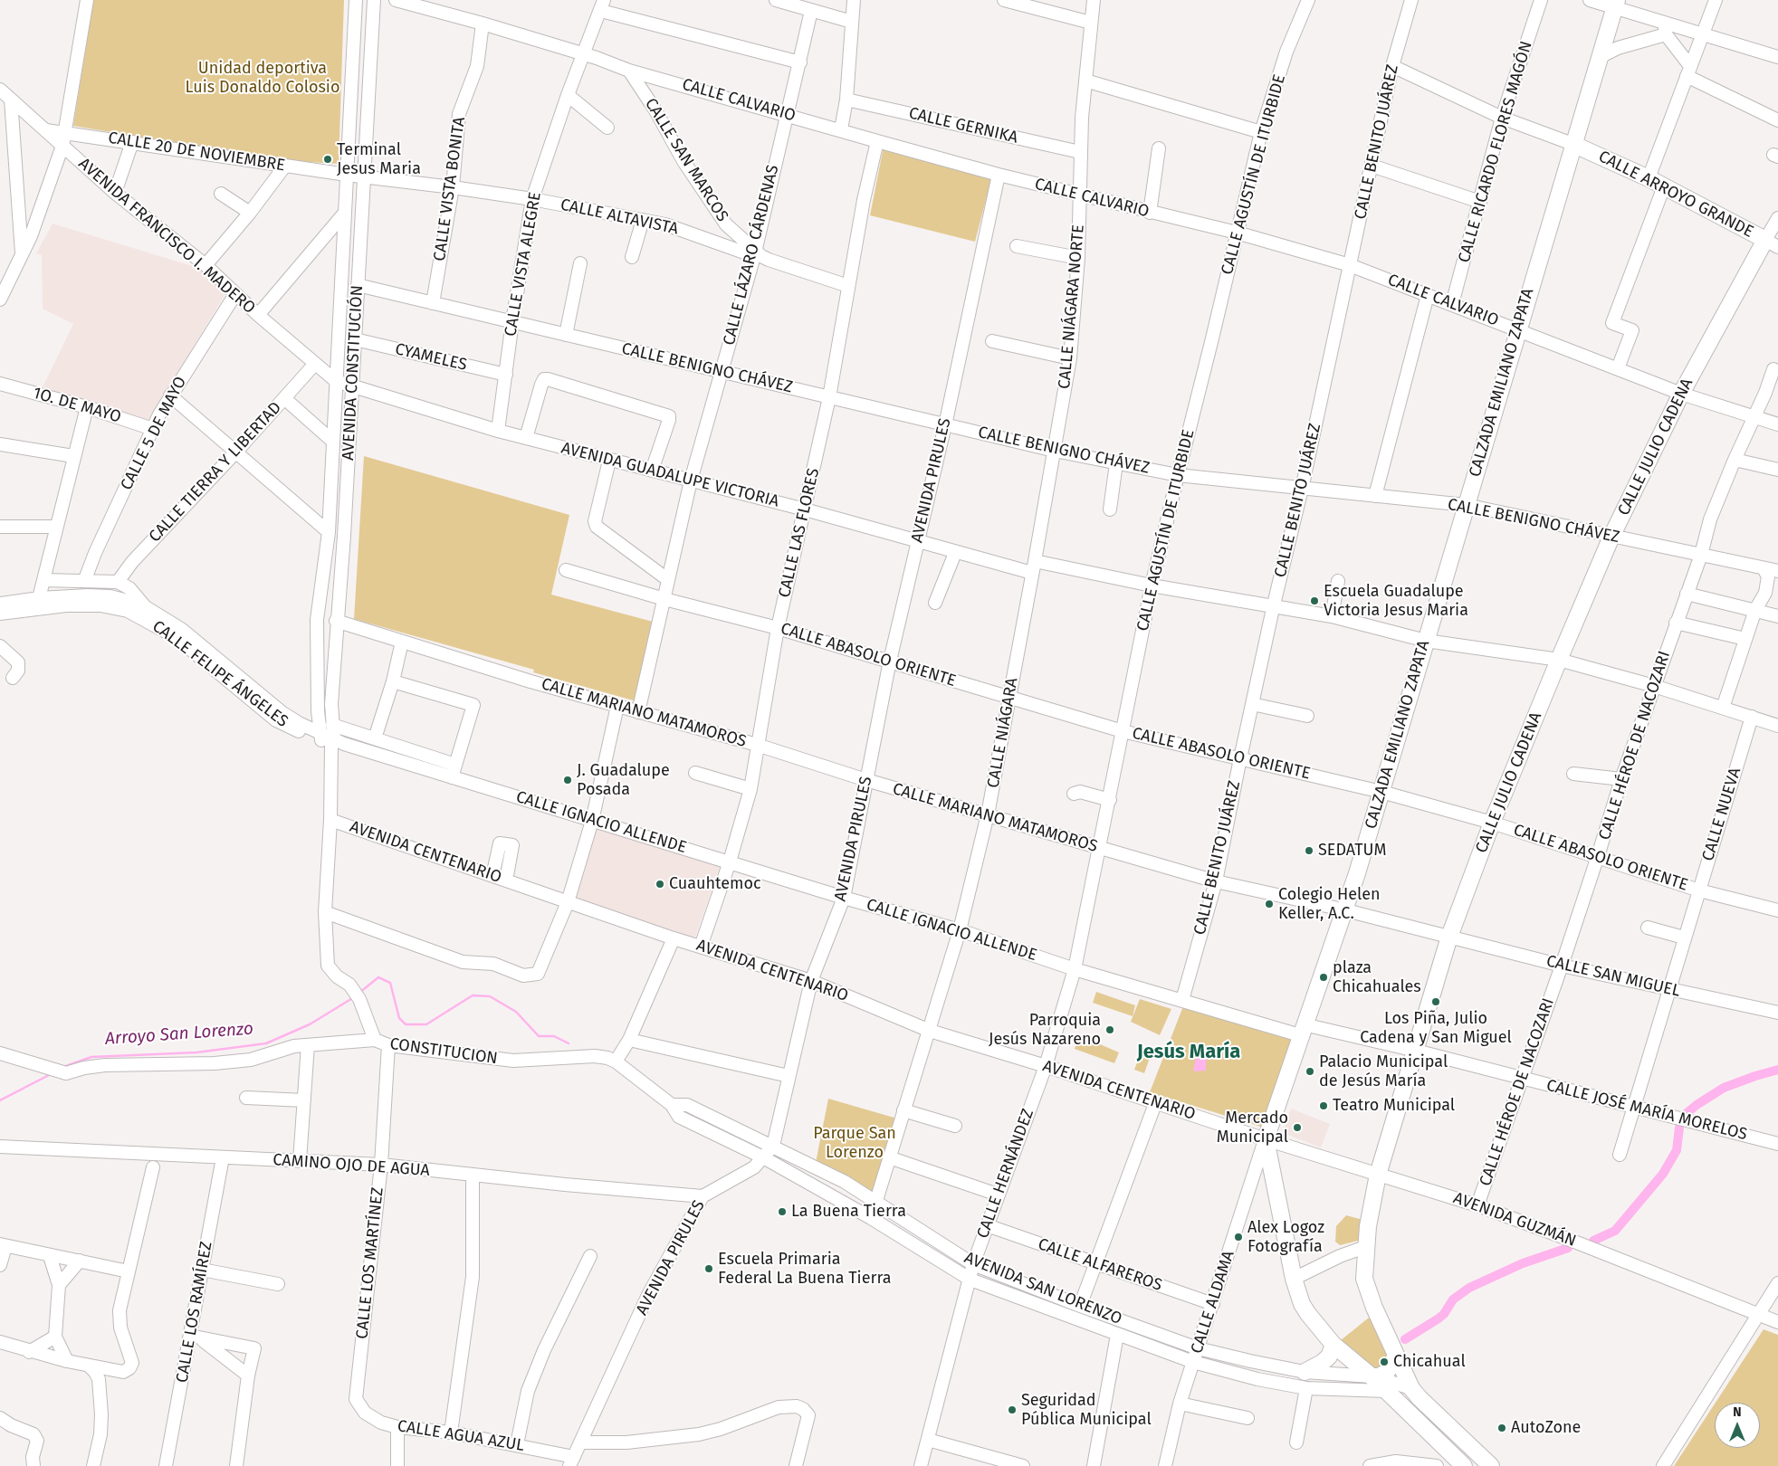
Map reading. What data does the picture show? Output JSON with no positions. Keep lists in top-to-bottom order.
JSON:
{
  "streets": {
    "main road": ["CALLE ARROYO GRANDE", "CALZADA EMILIANO ZAPATA", "CALLE JULIO CADENA"],
    "street": [
      "CALLE CALVARIO",
      "CALLE GERNIKA",
      "CALLE BENITO JUÁREZ",
      "CALLE 20 DE NOVIEMBRE",
      "CALLE RICARDO FLORES MAGÓN",
      "CALLE SAN MARCOS",
      "CALLE AGUSTÍN DE ITURBIDE",
      "CALLE VISTA BONITA",
      "CALLE ALTAVISTA",
      "AVENIDA FRANCISCO I. MADERO",
      "CALLE LÁZARO CÁRDENAS",
      "CALLE VISTA ALEGRE",
      "CALLE NIÁGARA NORTE",
      "CYAMELES",
      "CALLE BENIGNO CHÁVEZ",
      "AVENIDA CONSTITUCIÓN",
      "1O. DE MAYO",
      "CALLE 5 DE MAYO",
      "CALLE TIERRA Y LIBERTAD",
      "AVENIDA GUADALUPE VICTORIA",
      "AVENIDA PIRULES",
      "CALLE LAS FLORES",
      "CALLE ABASOLO ORIENTE",
      "CALLE FELIPE ÁNGELES",
      "CALLE MARIANO MATAMOROS",
      "CALLE NIÁGARA",
      "CALLE HÉROE DE NACOZARI",
      "CALLE NUEVA",
      "CALLE IGNACIO ALLENDE",
      "AVENIDA CENTENARIO",
      "CALLE SAN MIGUEL",
      "CONSTITUCION",
      "CALLE JOSÉ MARÍA MORELOS",
      "CAMINO OJO DE AGUA",
      "CALLE HERNÁNDEZ",
      "AVENIDA GUZMÁN",
      "CALLE LOS MARTÍNEZ",
      "CALLE ALFAREROS",
      "AVENIDA SAN LORENZO",
      "CALLE ALDAMA",
      "CALLE LOS RAMÍREZ",
      "CALLE AGUA AZUL"
    ]
  },
  "crossings": [
    ["CALLE CALVARIO", "CALLE BENITO JUÁREZ"],
    ["CALLE CALVARIO", "CALLE RICARDO FLORES MAGÓN"],
    ["CALLE CALVARIO", "CALLE SAN MARCOS"],
    ["CALLE CALVARIO", "CALLE AGUSTÍN DE ITURBIDE"],
    ["CALLE CALVARIO", "CALLE VISTA BONITA"],
    ["CALLE CALVARIO", "CALLE LÁZARO CÁRDENAS"],
    ["CALLE CALVARIO", "CALLE VISTA ALEGRE"],
    ["CALLE CALVARIO", "CALLE NIÁGARA NORTE"],
    ["CALLE CALVARIO", "CALZADA EMILIANO ZAPATA"],
    ["CALLE CALVARIO", "CALLE JULIO CADENA"],
    ["CALLE CALVARIO", "AVENIDA PIRULES"],
    ["CALLE CALVARIO", "CALLE LAS FLORES"],
    ["CALLE CALVARIO", "CALLE HÉROE DE NACOZARI"],
    ["CALLE GERNIKA", "CALLE NIÁGARA NORTE"],
    ["CALLE BENITO JUÁREZ", "CALLE BENIGNO CHÁVEZ"],
    ["CALLE BENITO JUÁREZ", "AVENIDA GUADALUPE VICTORIA"],
    ["CALLE BENITO JUÁREZ", "CALLE ABASOLO ORIENTE"],
    ["CALLE BENITO JUÁREZ", "CALLE MARIANO MATAMOROS"],
    ["CALLE BENITO JUÁREZ", "CALLE IGNACIO ALLENDE"],
    ["CALLE 20 DE NOVIEMBRE", "CALLE ALTAVISTA"],
    ["CALLE 20 DE NOVIEMBRE", "AVENIDA FRANCISCO I. MADERO"],
    ["CALLE 20 DE NOVIEMBRE", "AVENIDA CONSTITUCIÓN"],
    ["CALLE SAN MARCOS", "CALLE ALTAVISTA"],
    ["CALLE SAN MARCOS", "CALLE LÁZARO CÁRDENAS"],
    ["CALLE SAN MARCOS", "CALLE LAS FLORES"],
    ["CALLE AGUSTÍN DE ITURBIDE", "CALLE BENIGNO CHÁVEZ"],
    ["CALLE AGUSTÍN DE ITURBIDE", "AVENIDA GUADALUPE VICTORIA"],
    ["CALLE AGUSTÍN DE ITURBIDE", "CALLE ABASOLO ORIENTE"],
    ["CALLE AGUSTÍN DE ITURBIDE", "CALLE MARIANO MATAMOROS"],
    ["CALLE AGUSTÍN DE ITURBIDE", "CALLE IGNACIO ALLENDE"],
    ["CALLE AGUSTÍN DE ITURBIDE", "AVENIDA CENTENARIO"],
    ["CALLE AGUSTÍN DE ITURBIDE", "CALLE HERNÁNDEZ"],
    ["CALLE VISTA BONITA", "CALLE ALTAVISTA"],
    ["CALLE VISTA BONITA", "CALLE BENIGNO CHÁVEZ"],
    ["CALLE ARROYO GRANDE", "CALZADA EMILIANO ZAPATA"],
    ["CALLE ARROYO GRANDE", "CALLE JULIO CADENA"],
    ["CALLE ALTAVISTA", "CALLE LÁZARO CÁRDENAS"],
    ["CALLE ALTAVISTA", "CALLE VISTA ALEGRE"],
    ["CALLE ALTAVISTA", "AVENIDA CONSTITUCIÓN"],
    ["AVENIDA FRANCISCO I. MADERO", "AVENIDA CONSTITUCIÓN"],
    ["AVENIDA FRANCISCO I. MADERO", "CALLE 5 DE MAYO"],
    ["AVENIDA FRANCISCO I. MADERO", "CALLE TIERRA Y LIBERTAD"],
    ["AVENIDA FRANCISCO I. MADERO", "AVENIDA GUADALUPE VICTORIA"],
    ["CALLE LÁZARO CÁRDENAS", "CALLE BENIGNO CHÁVEZ"],
    ["CALLE LÁZARO CÁRDENAS", "AVENIDA GUADALUPE VICTORIA"],
    ["CALLE LÁZARO CÁRDENAS", "CALLE ABASOLO ORIENTE"],
    ["CALLE LÁZARO CÁRDENAS", "CALLE MARIANO MATAMOROS"],
    ["CALLE VISTA ALEGRE", "CYAMELES"],
    ["CALLE VISTA ALEGRE", "CALLE BENIGNO CHÁVEZ"],
    ["CALLE VISTA ALEGRE", "AVENIDA GUADALUPE VICTORIA"],
    ["CALLE NIÁGARA NORTE", "CALLE BENIGNO CHÁVEZ"],
    ["CALLE NIÁGARA NORTE", "CALLE NIÁGARA"],
    ["CYAMELES", "AVENIDA CONSTITUCIÓN"],
    ["CALLE BENIGNO CHÁVEZ", "AVENIDA CONSTITUCIÓN"],
    ["CALLE BENIGNO CHÁVEZ", "CALZADA EMILIANO ZAPATA"],
    ["CALLE BENIGNO CHÁVEZ", "CALLE JULIO CADENA"],
    ["CALLE BENIGNO CHÁVEZ", "AVENIDA PIRULES"],
    ["CALLE BENIGNO CHÁVEZ", "CALLE LAS FLORES"],
    ["CALLE BENIGNO CHÁVEZ", "CALLE NIÁGARA"],
    ["CALLE BENIGNO CHÁVEZ", "CALLE HÉROE DE NACOZARI"],
    ["AVENIDA CONSTITUCIÓN", "AVENIDA GUADALUPE VICTORIA"],
    ["AVENIDA CONSTITUCIÓN", "CALLE FELIPE ÁNGELES"],
    ["AVENIDA CONSTITUCIÓN", "CALLE MARIANO MATAMOROS"],
    ["AVENIDA CONSTITUCIÓN", "CALLE IGNACIO ALLENDE"],
    ["AVENIDA CONSTITUCIÓN", "CONSTITUCION"],
    ["CALZADA EMILIANO ZAPATA", "AVENIDA GUADALUPE VICTORIA"],
    ["CALZADA EMILIANO ZAPATA", "CALLE ABASOLO ORIENTE"],
    ["CALZADA EMILIANO ZAPATA", "CALLE MARIANO MATAMOROS"],
    ["CALZADA EMILIANO ZAPATA", "CALLE IGNACIO ALLENDE"],
    ["CALZADA EMILIANO ZAPATA", "AVENIDA CENTENARIO"],
    ["CALZADA EMILIANO ZAPATA", "CALLE JOSÉ MARÍA MORELOS"],
    ["CALZADA EMILIANO ZAPATA", "AVENIDA GUZMÁN"],
    ["CALZADA EMILIANO ZAPATA", "CALLE ALDAMA"],
    ["1O. DE MAYO", "CALLE 5 DE MAYO"],
    ["CALLE JULIO CADENA", "AVENIDA GUADALUPE VICTORIA"],
    ["CALLE JULIO CADENA", "CALLE ABASOLO ORIENTE"],
    ["CALLE JULIO CADENA", "CALLE MARIANO MATAMOROS"],
    ["CALLE JULIO CADENA", "CALLE SAN MIGUEL"],
    ["CALLE JULIO CADENA", "CALLE JOSÉ MARÍA MORELOS"],
    ["CALLE JULIO CADENA", "AVENIDA GUZMÁN"],
    ["CALLE JULIO CADENA", "AVENIDA SAN LORENZO"],
    ["AVENIDA GUADALUPE VICTORIA", "AVENIDA PIRULES"],
    ["AVENIDA GUADALUPE VICTORIA", "CALLE LAS FLORES"],
    ["AVENIDA GUADALUPE VICTORIA", "CALLE NIÁGARA"],
    ["AVENIDA GUADALUPE VICTORIA", "CALLE HÉROE DE NACOZARI"],
    ["AVENIDA GUADALUPE VICTORIA", "CALLE NUEVA"],
    ["AVENIDA PIRULES", "CALLE ABASOLO ORIENTE"],
    ["AVENIDA PIRULES", "CALLE MARIANO MATAMOROS"],
    ["AVENIDA PIRULES", "CALLE IGNACIO ALLENDE"],
    ["AVENIDA PIRULES", "AVENIDA CENTENARIO"],
    ["AVENIDA PIRULES", "CAMINO OJO DE AGUA"],
    ["AVENIDA PIRULES", "AVENIDA SAN LORENZO"],
    ["AVENIDA PIRULES", "CALLE AGUA AZUL"],
    ["CALLE LAS FLORES", "CALLE ABASOLO ORIENTE"],
    ["CALLE LAS FLORES", "CALLE MARIANO MATAMOROS"],
    ["CALLE LAS FLORES", "CALLE IGNACIO ALLENDE"],
    ["CALLE LAS FLORES", "AVENIDA CENTENARIO"],
    ["CALLE ABASOLO ORIENTE", "CALLE NIÁGARA"],
    ["CALLE ABASOLO ORIENTE", "CALLE HÉROE DE NACOZARI"],
    ["CALLE ABASOLO ORIENTE", "CALLE NUEVA"],
    ["CALLE FELIPE ÁNGELES", "CALLE IGNACIO ALLENDE"],
    ["CALLE FELIPE ÁNGELES", "CONSTITUCION"],
    ["CALLE MARIANO MATAMOROS", "CALLE NIÁGARA"],
    ["CALLE MARIANO MATAMOROS", "CALLE SAN MIGUEL"],
    ["CALLE NIÁGARA", "CALLE IGNACIO ALLENDE"],
    ["CALLE NIÁGARA", "AVENIDA CENTENARIO"],
    ["CALLE NIÁGARA", "AVENIDA SAN LORENZO"],
    ["CALLE HÉROE DE NACOZARI", "CALLE SAN MIGUEL"],
    ["CALLE HÉROE DE NACOZARI", "CALLE JOSÉ MARÍA MORELOS"],
    ["CALLE HÉROE DE NACOZARI", "AVENIDA GUZMÁN"],
    ["CALLE NUEVA", "CALLE SAN MIGUEL"],
    ["CALLE NUEVA", "CALLE JOSÉ MARÍA MORELOS"],
    ["CALLE IGNACIO ALLENDE", "CONSTITUCION"],
    ["CALLE IGNACIO ALLENDE", "CALLE JOSÉ MARÍA MORELOS"],
    ["AVENIDA CENTENARIO", "CONSTITUCION"],
    ["AVENIDA CENTENARIO", "CALLE HERNÁNDEZ"],
    ["AVENIDA CENTENARIO", "AVENIDA GUZMÁN"],
    ["AVENIDA CENTENARIO", "CALLE ALDAMA"],
    ["CONSTITUCION", "CALLE LOS MARTÍNEZ"],
    ["CONSTITUCION", "AVENIDA SAN LORENZO"],
    ["CAMINO OJO DE AGUA", "CALLE LOS MARTÍNEZ"],
    ["CAMINO OJO DE AGUA", "CALLE LOS RAMÍREZ"],
    ["CALLE HERNÁNDEZ", "CALLE ALFAREROS"],
    ["CALLE HERNÁNDEZ", "AVENIDA SAN LORENZO"],
    ["AVENIDA GUZMÁN", "CALLE ALDAMA"],
    ["CALLE LOS MARTÍNEZ", "CALLE AGUA AZUL"],
    ["CALLE ALFAREROS", "CALLE ALDAMA"],
    ["AVENIDA SAN LORENZO", "CALLE ALDAMA"]
  ],
  "districts": ["Jesús María"],
  "water": ["Arroyo San Lorenzo"],
  "parks": ["Unidad deportiva Luis Donaldo Colosio", "Parque San Lorenzo"],
  "places": [
    "Terminal Jesus Maria",
    "Escuela Guadalupe Victoria Jesus Maria",
    "J. Guadalupe Posada",
    "SEDATUM",
    "Cuauhtemoc",
    "Colegio Helen Keller, A.C.",
    "plaza Chicahuales",
    "Los Piña, Julio Cadena y San Miguel",
    "Parroquia Jesús Nazareno",
    "Palacio Municipal de Jesús María",
    "Teatro Municipal",
    "Mercado Municipal",
    "La Buena Tierra",
    "Alex Logoz Fotografía",
    "Escuela Primaria Federal La Buena Tierra",
    "Chicahual",
    "Seguridad Pública Municipal",
    "AutoZone"
  ],
  "north": "top"
}
